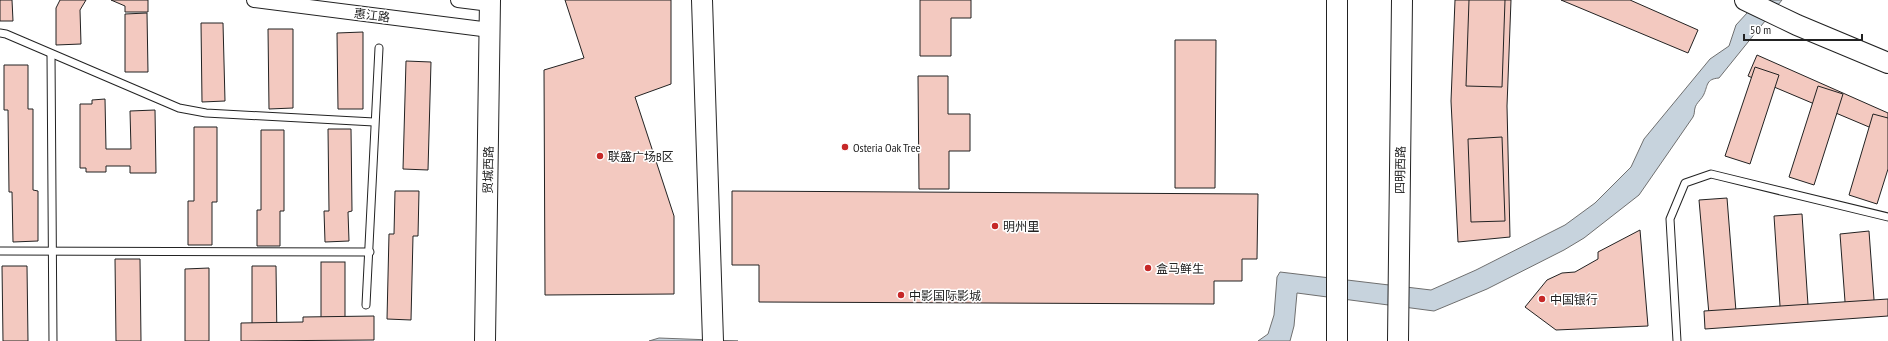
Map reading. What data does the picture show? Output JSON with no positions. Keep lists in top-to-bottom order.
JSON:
{
  "streets": {
    "main road": ["贸城西路", "四明西路"],
    "street": ["惠江路"]
  },
  "crossings": [
    ["惠江路", "贸城西路"]
  ],
  "places": [
    "Osteria Oak Tree",
    "联盛广场B区",
    "明州里",
    "盒马鲜生",
    "中影国际影城",
    "中国银行"
  ],
  "scale_bar": "50 m"
}
